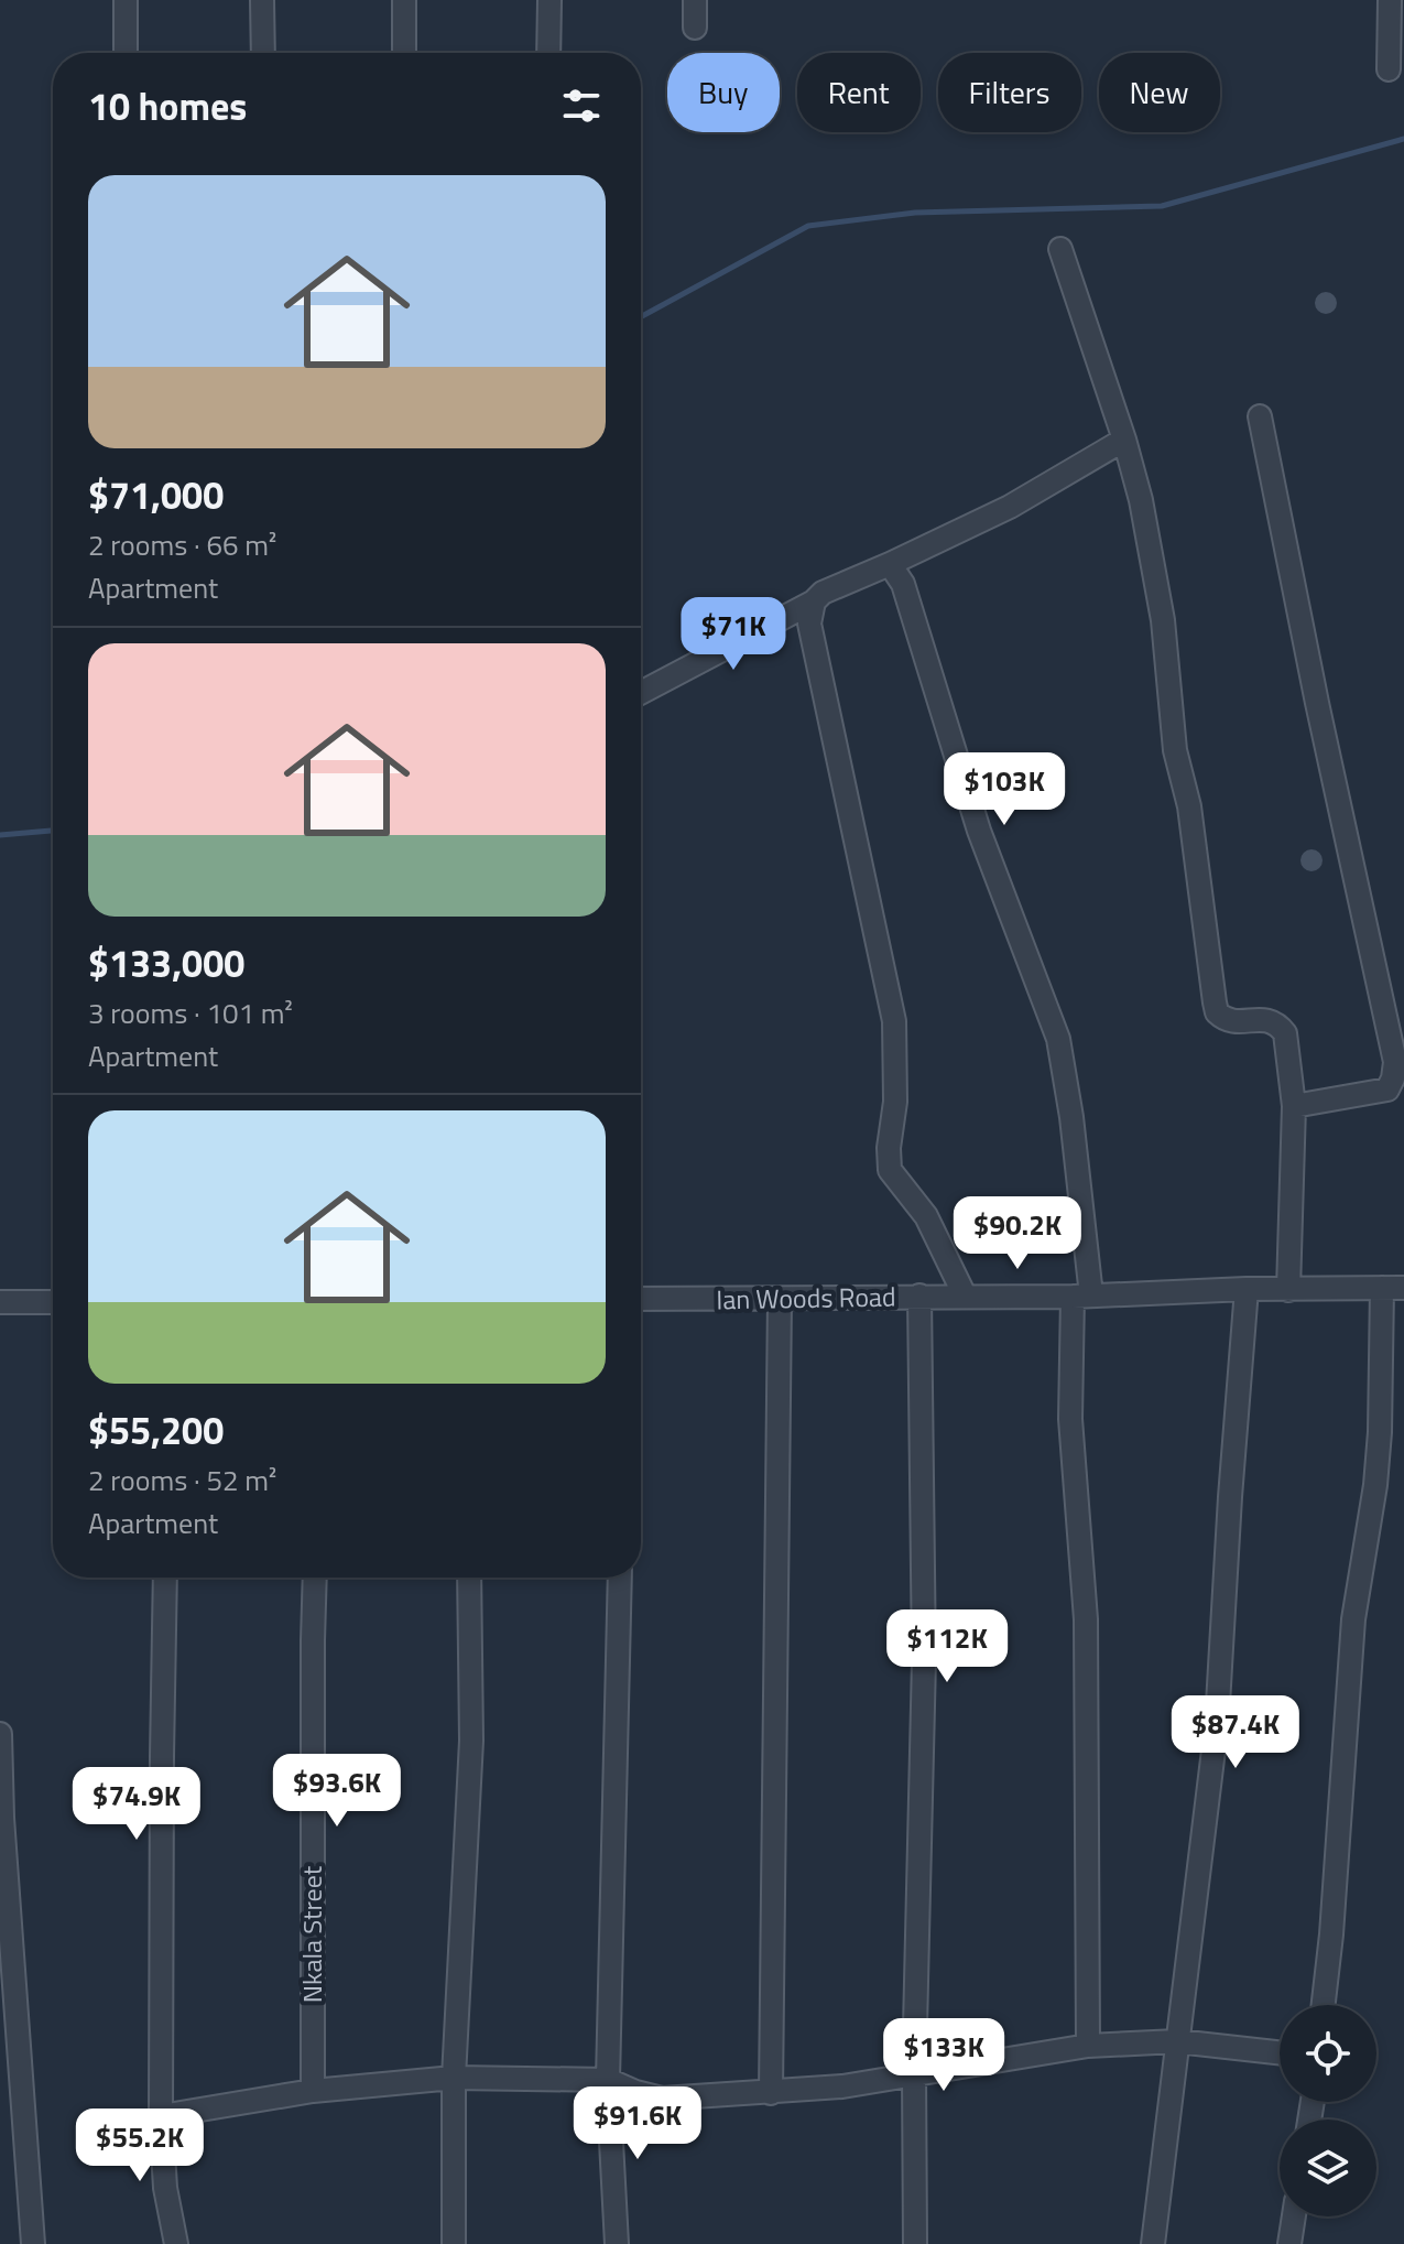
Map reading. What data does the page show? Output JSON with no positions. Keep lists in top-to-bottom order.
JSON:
{
  "streets": {
    "street": ["Ian Woods Road", "Nkala Street"]
  },
  "page": {
    "chip": [
      "Buy",
      "Rent",
      "Filters",
      "New"
    ],
    "heading": "10 homes",
    "list": [
      {
        "name": "$71,000",
        "note": "2 rooms · 66 m² · Apartment"
      },
      {
        "name": "$133,000",
        "note": "3 rooms · 101 m² · Apartment"
      },
      {
        "name": "$55,200",
        "note": "2 rooms · 52 m² · Apartment"
      }
    ],
    "price": [
      "$71K",
      "$103K",
      "$90.2K",
      "$112K",
      "$87.4K",
      "$93.6K",
      "$74.9K",
      "$133K",
      "$91.6K",
      "$55.2K"
    ]
  }
}
